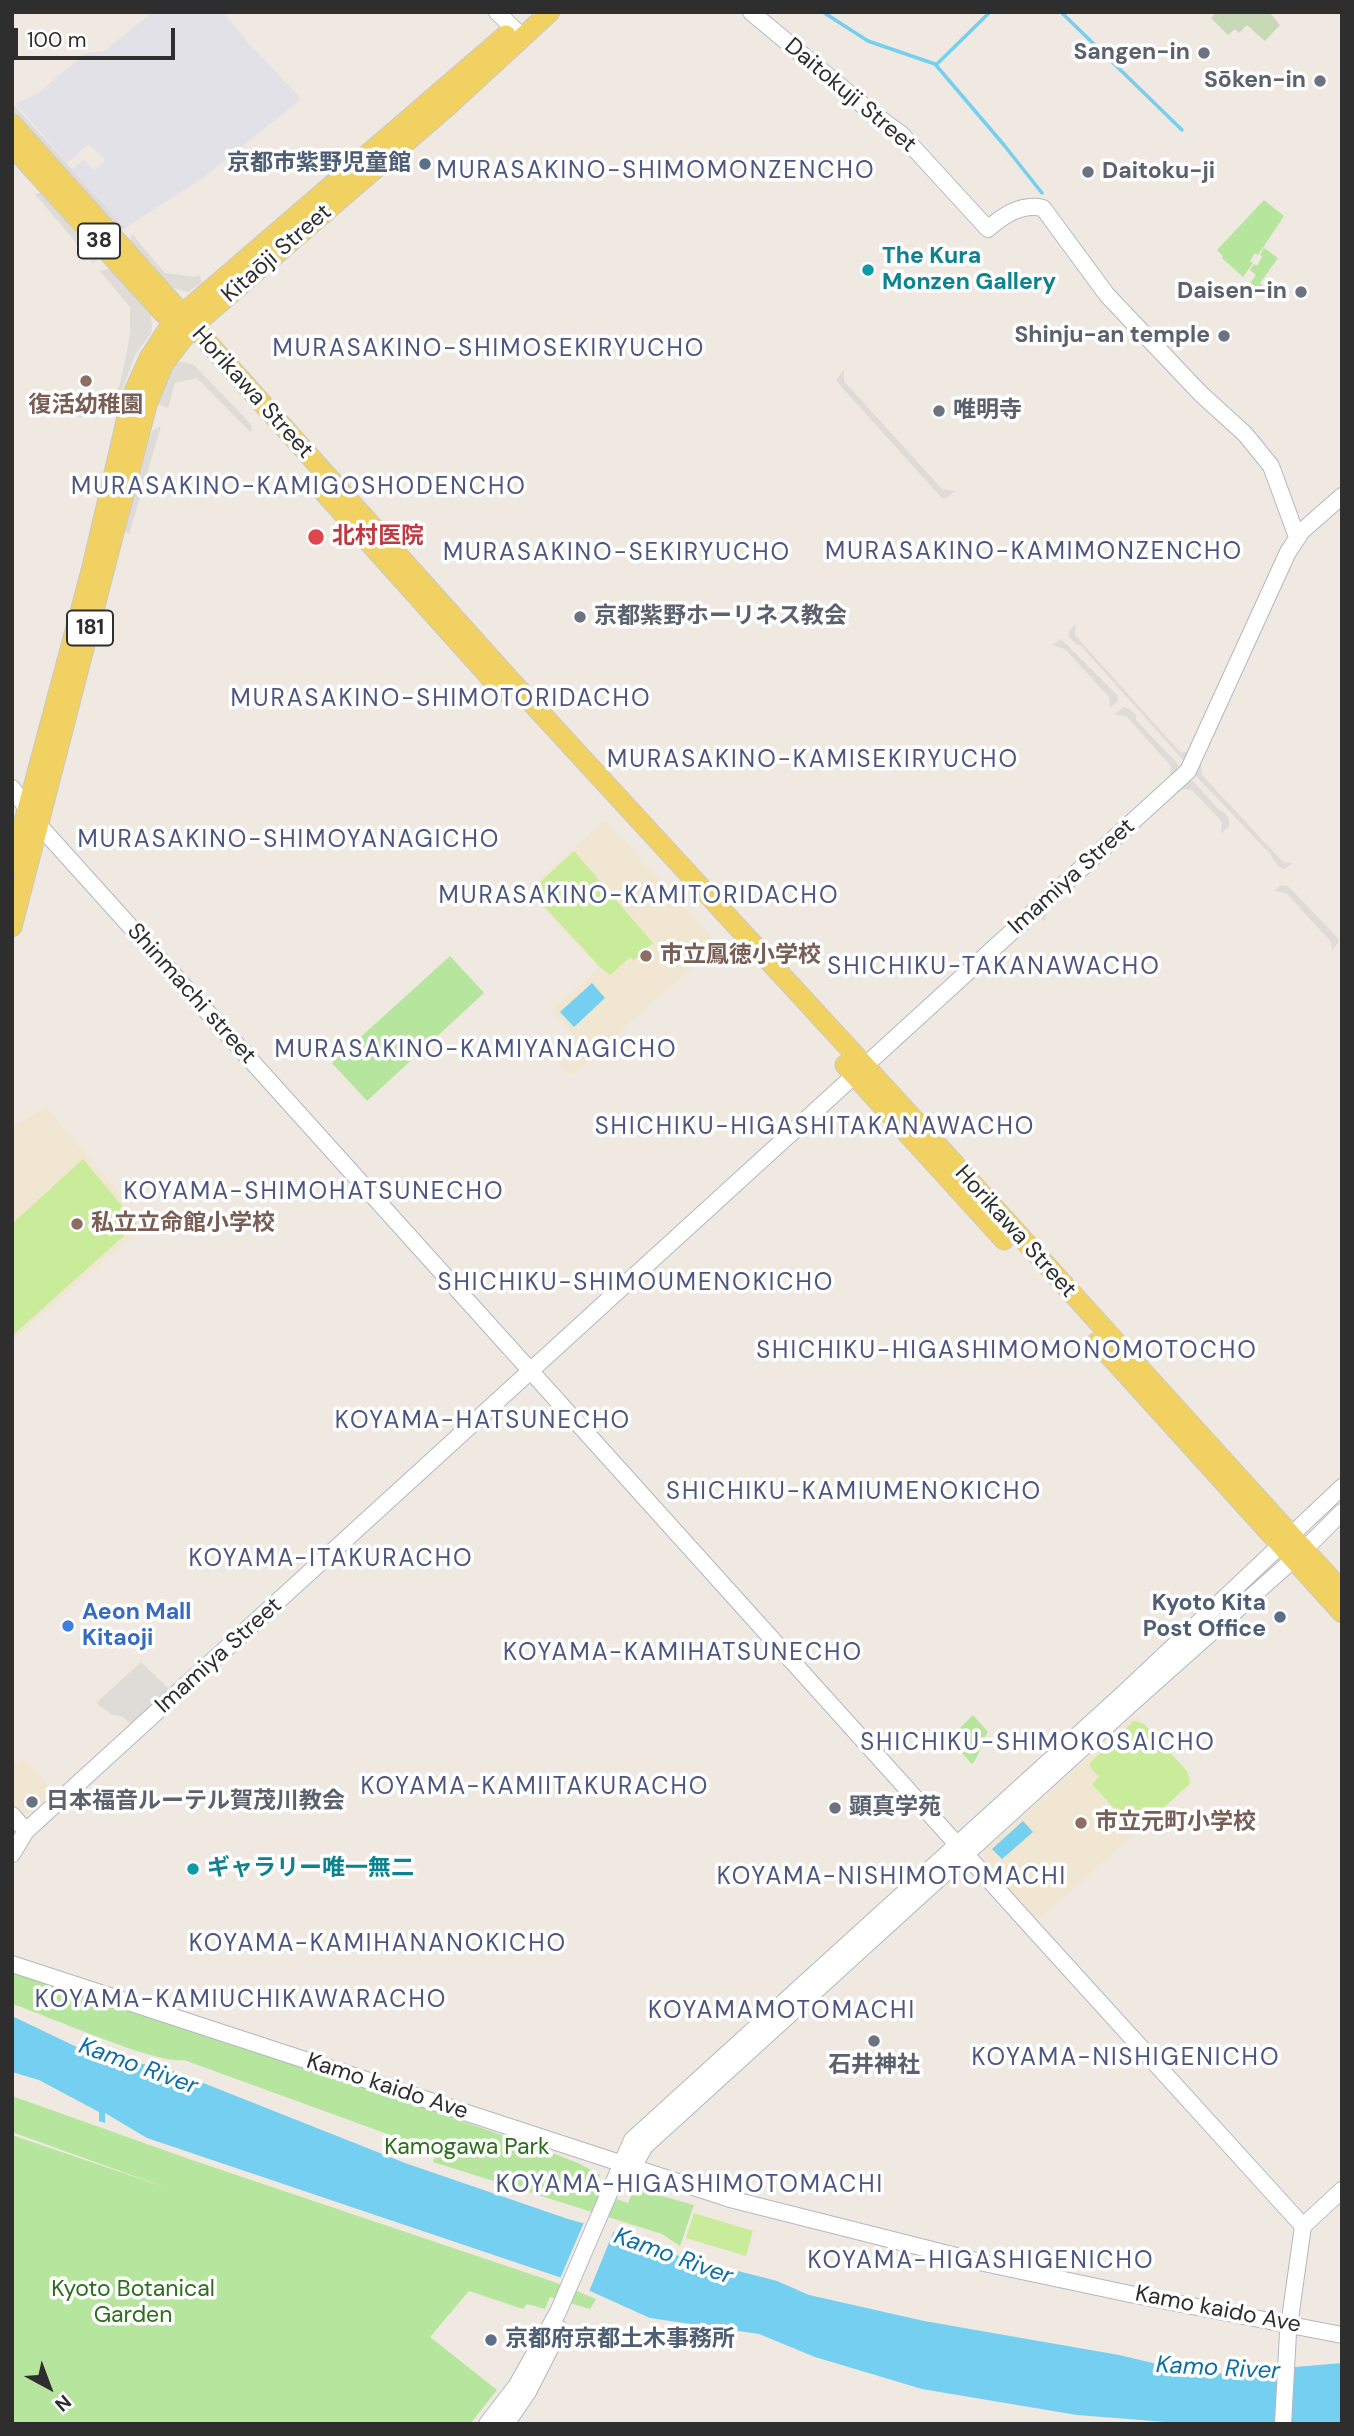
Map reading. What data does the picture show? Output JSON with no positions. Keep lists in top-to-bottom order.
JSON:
{
  "streets": {
    "main road": [
      "38",
      "Kitaōji Street",
      "Horikawa Street",
      "181"
    ],
    "street": [
      "Daitokuji Street",
      "Imamiya Street",
      "Shinmachi street",
      "Kamo kaido Ave"
    ]
  },
  "crossings": [
    ["Daitokuji Street", "Imamiya Street"],
    ["Kitaōji Street", "Horikawa Street"],
    ["Kitaōji Street", "Shinmachi street"],
    ["Horikawa Street", "Imamiya Street"],
    ["Imamiya Street", "Shinmachi street"]
  ],
  "districts": [
    "MURASAKINO-SHIMOMONZENCHO",
    "MURASAKINO-SHIMOSEKIRYUCHO",
    "MURASAKINO-KAMIGOSHODENCHO",
    "MURASAKINO-KAMIMONZENCHO",
    "MURASAKINO-SEKIRYUCHO",
    "MURASAKINO-SHIMOTORIDACHO",
    "MURASAKINO-KAMISEKIRYUCHO",
    "MURASAKINO-SHIMOYANAGICHO",
    "MURASAKINO-KAMITORIDACHO",
    "SHICHIKU-TAKANAWACHO",
    "MURASAKINO-KAMIYANAGICHO",
    "SHICHIKU-HIGASHITAKANAWACHO",
    "KOYAMA-SHIMOHATSUNECHO",
    "SHICHIKU-SHIMOUMENOKICHO",
    "SHICHIKU-HIGASHIMOMONOMOTOCHO",
    "KOYAMA-HATSUNECHO",
    "SHICHIKU-KAMIUMENOKICHO",
    "KOYAMA-ITAKURACHO",
    "KOYAMA-KAMIHATSUNECHO",
    "SHICHIKU-SHIMOKOSAICHO",
    "KOYAMA-KAMIITAKURACHO",
    "KOYAMA-NISHIMOTOMACHI",
    "KOYAMA-KAMIHANANOKICHO",
    "KOYAMA-KAMIUCHIKAWARACHO",
    "KOYAMAMOTOMACHI",
    "KOYAMA-NISHIGENICHO",
    "KOYAMA-HIGASHIMOTOMACHI",
    "KOYAMA-HIGASHIGENICHO"
  ],
  "water": ["Kamo River"],
  "parks": ["Kamogawa Park", "Kyoto Botanical Garden"],
  "places": [
    "Sangen-in",
    "Sōken-in",
    "京都市紫野児童館",
    "Daitoku-ji",
    "The Kura Monzen Gallery",
    "Daisen-in",
    "Shinju-an temple",
    "復活幼稚園",
    "唯明寺",
    "北村医院",
    "京都紫野ホーリネス教会",
    "市立鳳徳小学校",
    "私立立命館小学校",
    "Kyoto Kita Post Office",
    "Aeon Mall Kitaoji",
    "日本福音ルーテル賀茂川教会",
    "顕真学苑",
    "市立元町小学校",
    "ギャラリー唯一無二",
    "石井神社",
    "京都府京都土木事務所"
  ],
  "scale_bar": "100 m",
  "north": "bottom right"
}
